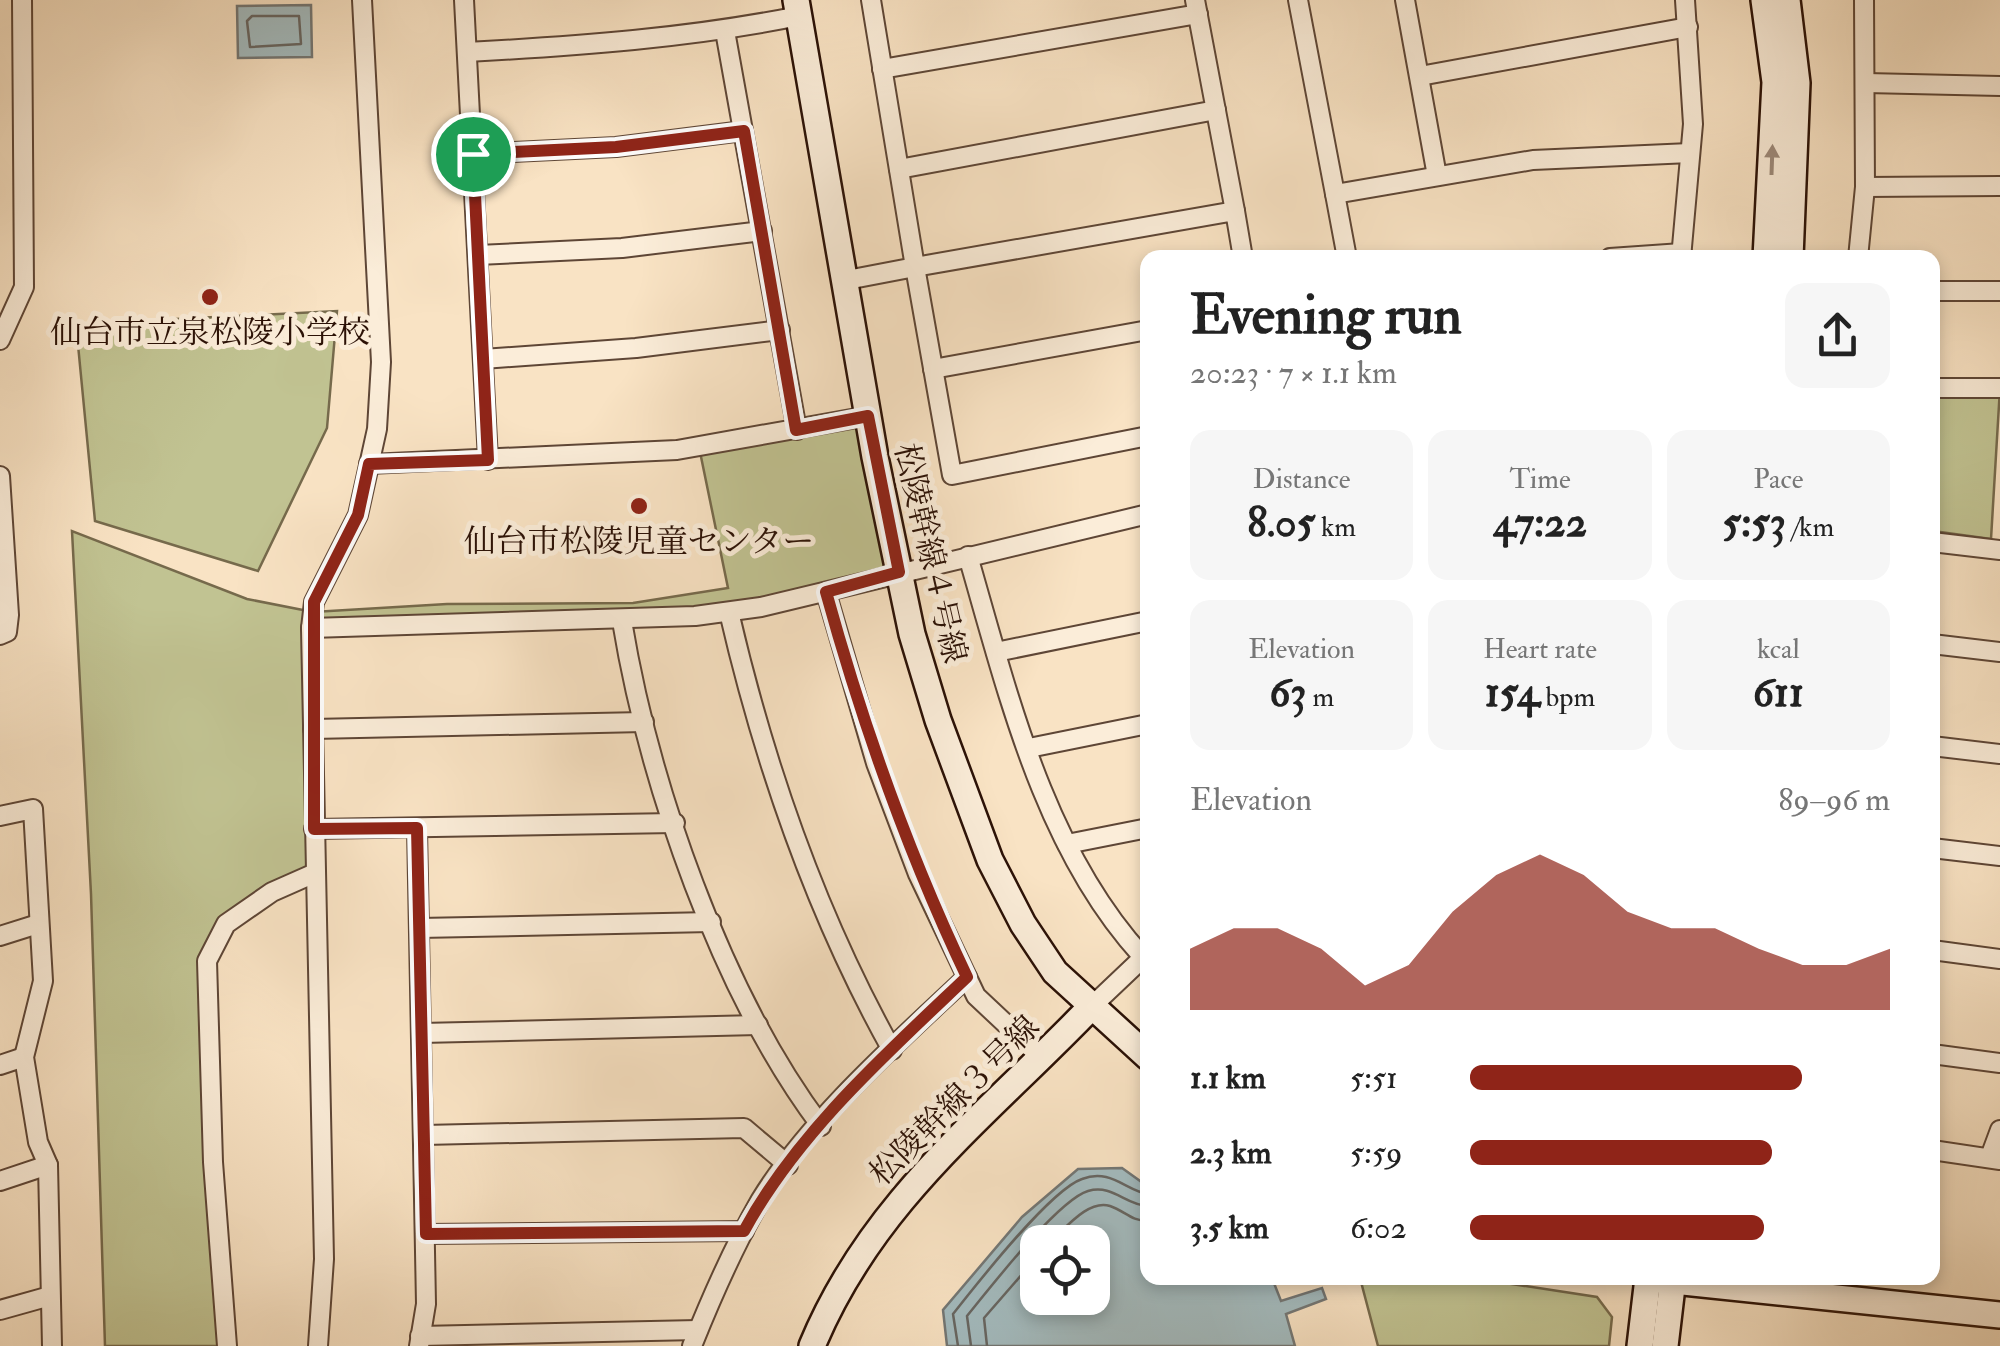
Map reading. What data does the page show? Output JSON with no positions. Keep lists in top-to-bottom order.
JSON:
{
  "streets": {
    "street": ["松陵幹線４号線", "松陵幹線３号線"]
  },
  "crossings": [
    ["松陵幹線４号線", "松陵幹線３号線"]
  ],
  "places": ["仙台市立泉松陵小学校", "仙台市松陵児童センター"],
  "page": {
    "heading": ["Evening run", "20:23 · 7 × 1.1 km"],
    "stats": [
      ["Distance", "8.05 km"],
      ["Time", "47:22"],
      ["Pace", "5:53 /km"],
      ["Elevation", "63 m"],
      ["Heart rate", "154 bpm"],
      ["kcal", "611"]
    ],
    "chart": ["Elevation", "89–96 m"],
    "list": [
      {
        "name": "1.1 km",
        "note": "5:51"
      },
      {
        "name": "2.3 km",
        "note": "5:59"
      },
      {
        "name": "3.5 km",
        "note": "6:02"
      }
    ]
  }
}
